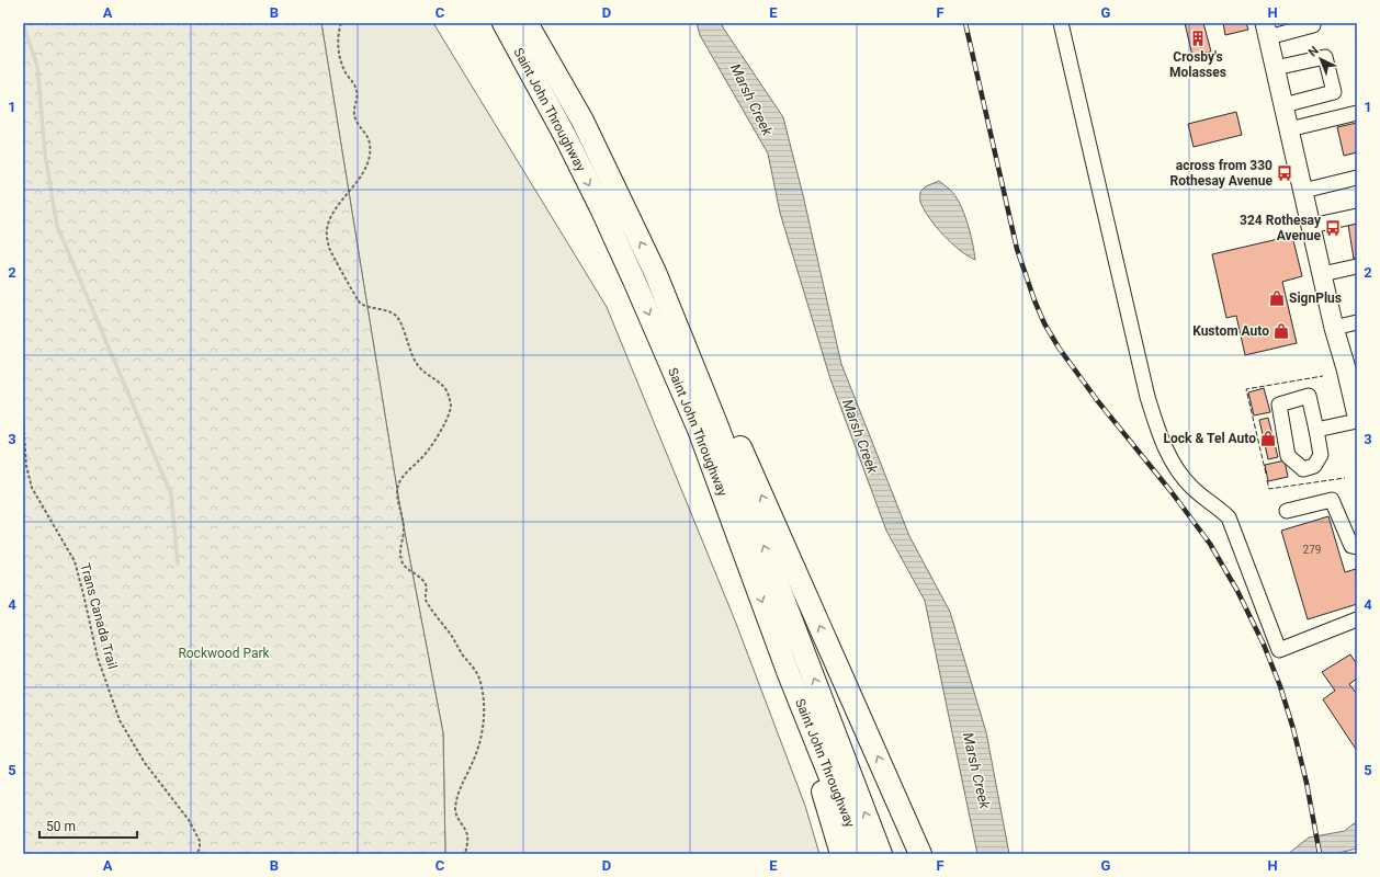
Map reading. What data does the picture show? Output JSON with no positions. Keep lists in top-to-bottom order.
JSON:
{
  "streets": {
    "highway": ["Saint John Throughway"],
    "path": ["Trans Canada Trail"]
  },
  "water": ["Marsh Creek"],
  "parks": ["Rockwood Park"],
  "places": {
    "building": ["Crosby's Molasses"],
    "bus stop": ["across from 330 Rothesay Avenue", "324 Rothesay Avenue"],
    "shop": ["SignPlus", "Kustom Auto", "Lock & Tel Auto"]
  },
  "house_numbers": ["279"],
  "scale_bar": "50 m",
  "north": "top left",
  "grid": {
    "columns": [
      "A",
      "B",
      "C",
      "D",
      "E",
      "F",
      "G",
      "H"
    ],
    "rows": [
      "1",
      "2",
      "3",
      "4",
      "5"
    ]
  }
}
